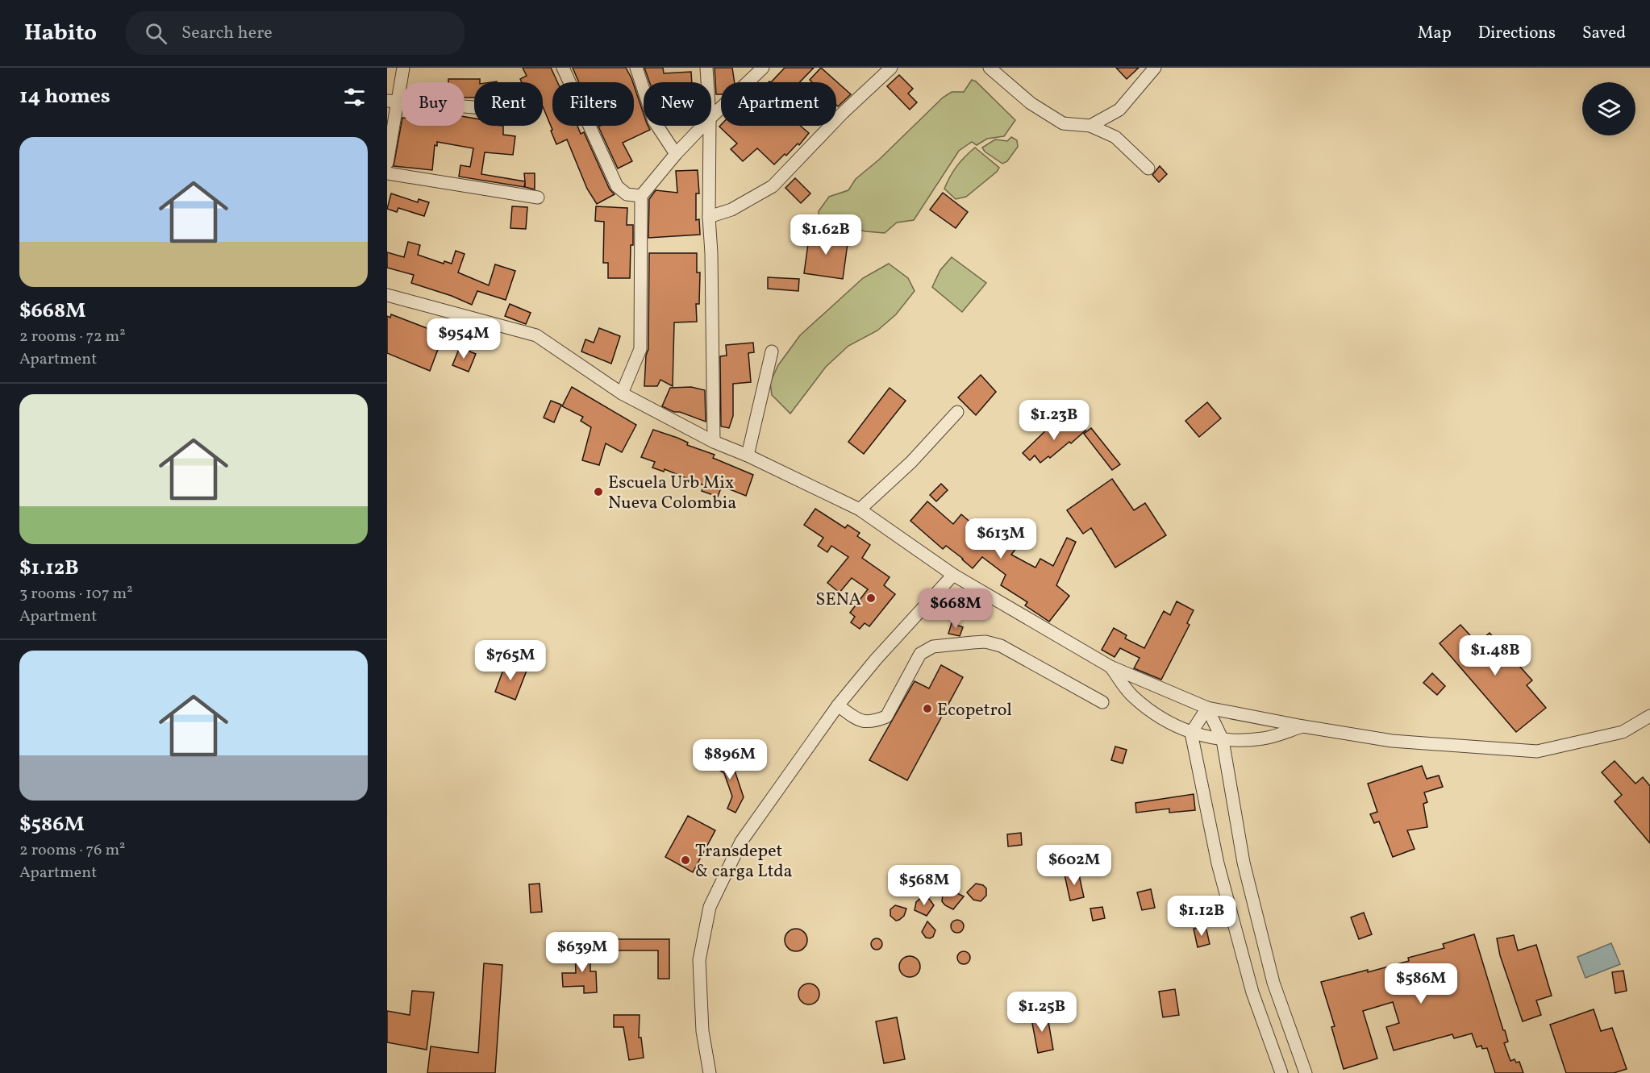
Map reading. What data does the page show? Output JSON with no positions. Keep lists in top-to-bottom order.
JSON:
{
  "places": [
    "Escuela Urb Mix Nueva Colombia",
    "SENA",
    "Ecopetrol",
    "Transdepet & carga Ltda"
  ],
  "page": {
    "header": "Habito",
    "search": "Search here",
    "nav": ["Map", "Directions", "Saved"],
    "heading": "14 homes",
    "chip": [
      "Buy",
      "Rent",
      "Filters",
      "New",
      "Apartment"
    ],
    "list": [
      {
        "name": "$668M",
        "note": "2 rooms · 72 m² · Apartment"
      },
      {
        "name": "$1.12B",
        "note": "3 rooms · 107 m² · Apartment"
      },
      {
        "name": "$586M",
        "note": "2 rooms · 76 m² · Apartment"
      }
    ],
    "price": [
      "$1.62B",
      "$954M",
      "$1.23B",
      "$613M",
      "$668M",
      "$1.48B",
      "$765M",
      "$896M",
      "$602M",
      "$568M",
      "$1.12B",
      "$639M",
      "$586M",
      "$1.25B"
    ]
  }
}
